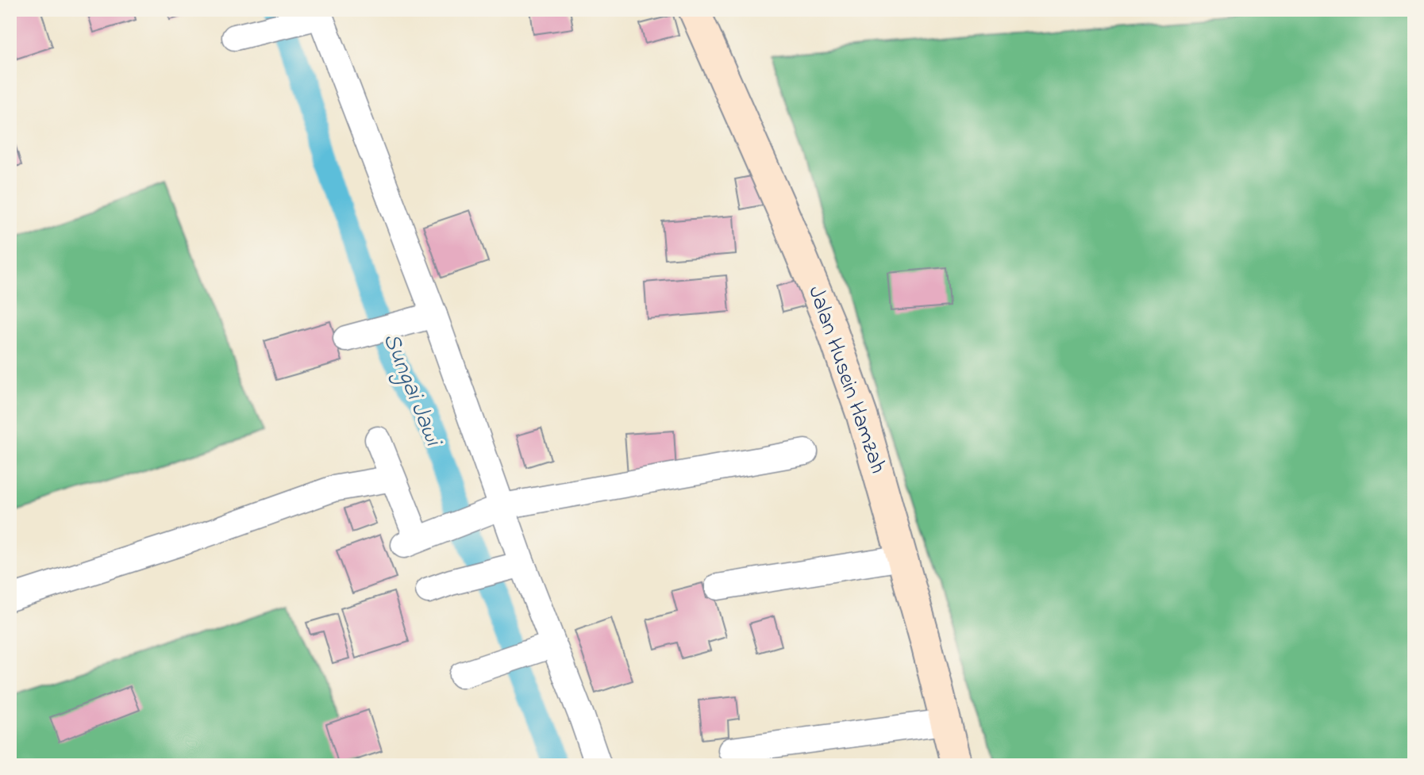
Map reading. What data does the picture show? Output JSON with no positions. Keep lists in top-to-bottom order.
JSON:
{
  "streets": {
    "street": ["Jalan Husein Hamzah"]
  },
  "water": ["Sungai Jawi"]
}
